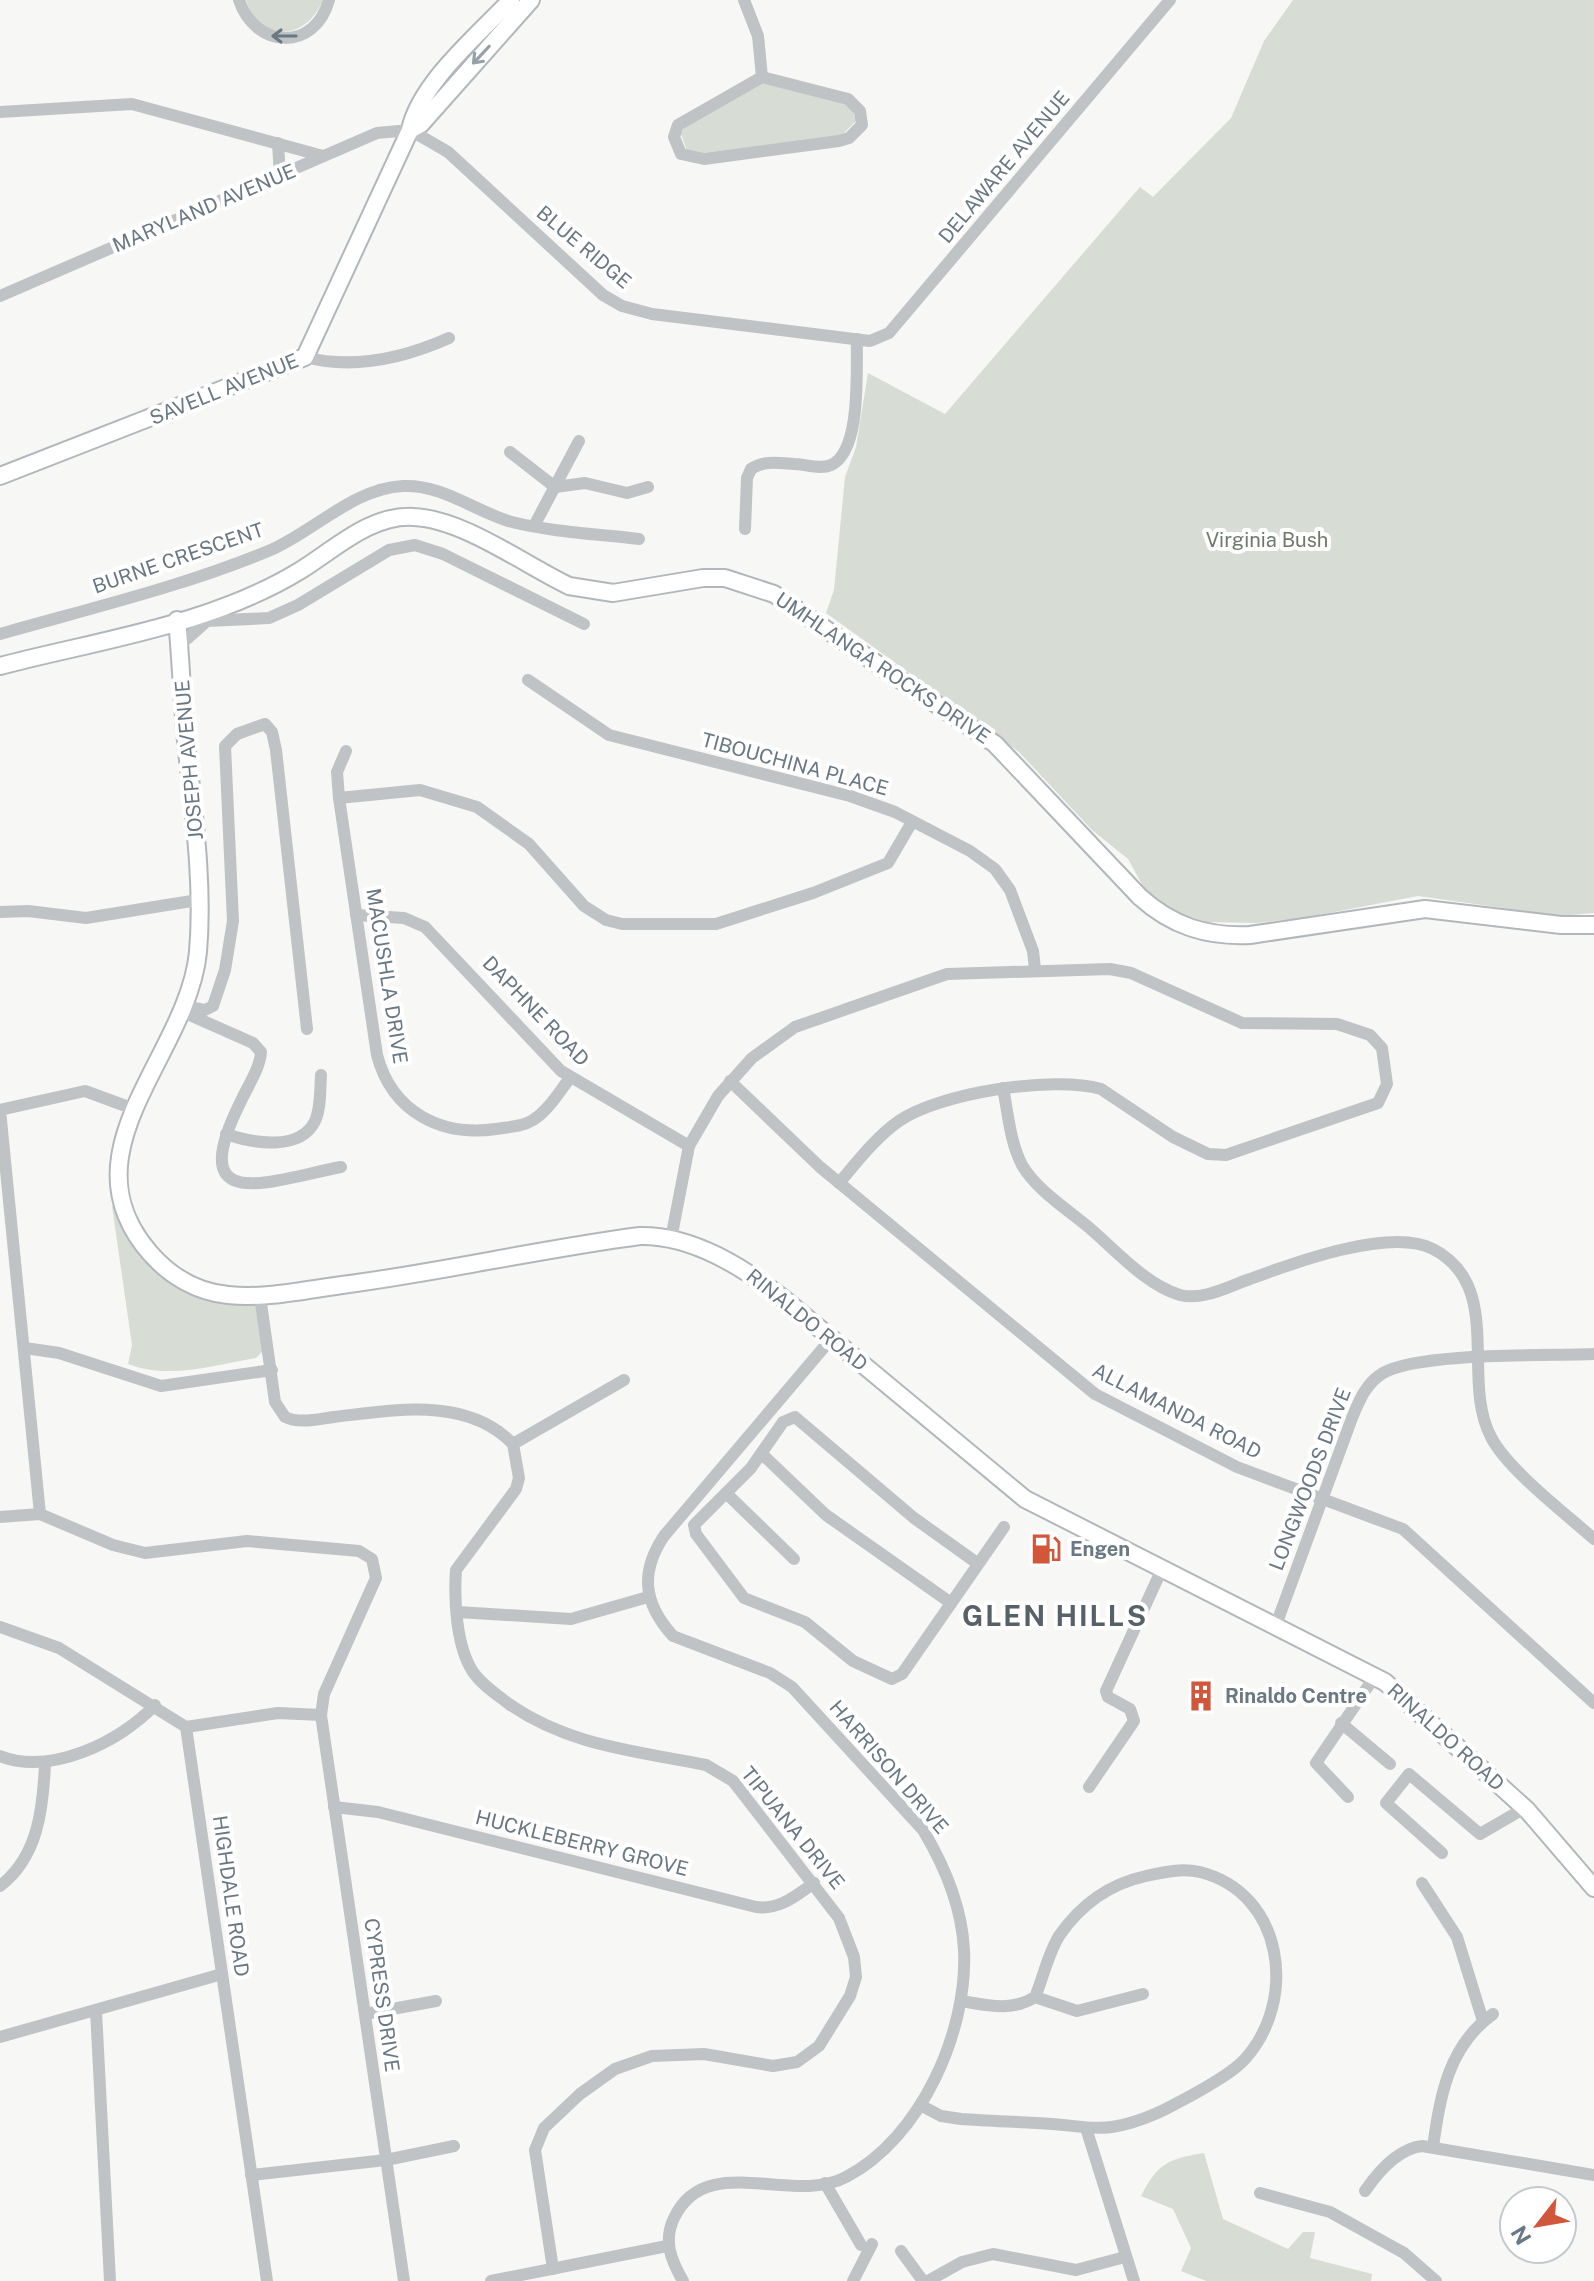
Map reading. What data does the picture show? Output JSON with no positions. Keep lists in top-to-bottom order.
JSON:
{
  "streets": {
    "street": [
      "DELAWARE AVENUE",
      "MARYLAND AVENUE",
      "BLUE RIDGE",
      "SAVELL AVENUE",
      "BURNE CRESCENT",
      "UMHLANGA ROCKS DRIVE",
      "JOSEPH AVENUE",
      "TIBOUCHINA PLACE",
      "MACUSHLA DRIVE",
      "DAPHNE ROAD",
      "RINALDO ROAD",
      "ALLAMANDA ROAD",
      "LONGWOODS DRIVE",
      "HARRISON DRIVE",
      "TIPUANA DRIVE",
      "HUCKLEBERRY GROVE",
      "HIGHDALE ROAD",
      "CYPRESS DRIVE"
    ]
  },
  "crossings": [
    ["DELAWARE AVENUE", "BLUE RIDGE"],
    ["MARYLAND AVENUE", "BLUE RIDGE"],
    ["MARYLAND AVENUE", "SAVELL AVENUE"],
    ["BLUE RIDGE", "SAVELL AVENUE"],
    ["UMHLANGA ROCKS DRIVE", "JOSEPH AVENUE"],
    ["JOSEPH AVENUE", "RINALDO ROAD"],
    ["MACUSHLA DRIVE", "DAPHNE ROAD"],
    ["RINALDO ROAD", "LONGWOODS DRIVE"],
    ["ALLAMANDA ROAD", "LONGWOODS DRIVE"],
    ["TIPUANA DRIVE", "HUCKLEBERRY GROVE"],
    ["HUCKLEBERRY GROVE", "CYPRESS DRIVE"]
  ],
  "districts": ["GLEN HILLS"],
  "parks": ["Virginia Bush"],
  "places": {
    "fuel station": ["Engen"],
    "building": ["Rinaldo Centre"]
  },
  "north": "bottom left"
}
